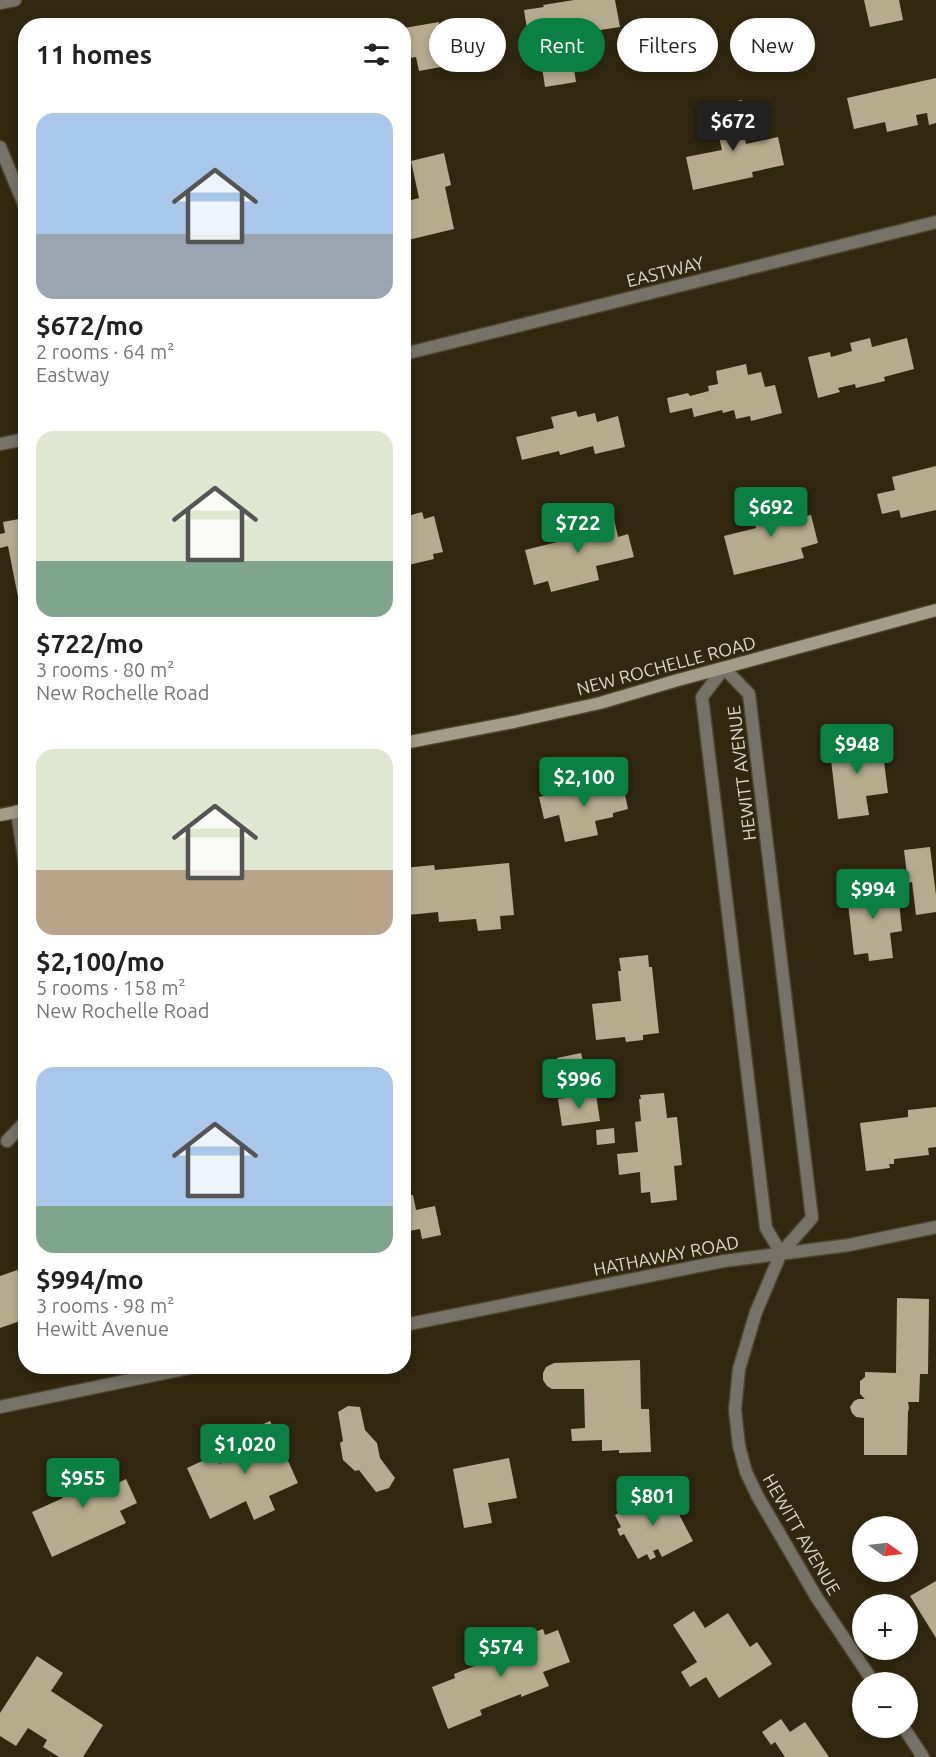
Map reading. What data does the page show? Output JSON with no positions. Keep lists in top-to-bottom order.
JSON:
{
  "streets": {
    "main road": ["NEW ROCHELLE ROAD"],
    "street": ["EASTWAY", "HEWITT AVENUE", "HATHAWAY ROAD"]
  },
  "crossings": [
    ["NEW ROCHELLE ROAD", "HEWITT AVENUE"],
    ["HEWITT AVENUE", "HATHAWAY ROAD"]
  ],
  "north": "right",
  "page": {
    "chip": [
      "Buy",
      "Rent",
      "Filters",
      "New"
    ],
    "heading": "11 homes",
    "list": [
      {
        "name": "$672/mo",
        "note": "2 rooms · 64 m² · Eastway"
      },
      {
        "name": "$722/mo",
        "note": "3 rooms · 80 m² · New Rochelle Road"
      },
      {
        "name": "$2,100/mo",
        "note": "5 rooms · 158 m² · New Rochelle Road"
      },
      {
        "name": "$994/mo",
        "note": "3 rooms · 98 m² · Hewitt Avenue"
      }
    ],
    "price": [
      "$672",
      "$692",
      "$722",
      "$948",
      "$2,100",
      "$994",
      "$996",
      "$1,020",
      "$955",
      "$801",
      "$574"
    ],
    "map_buttons": ["+", "−"]
  }
}
